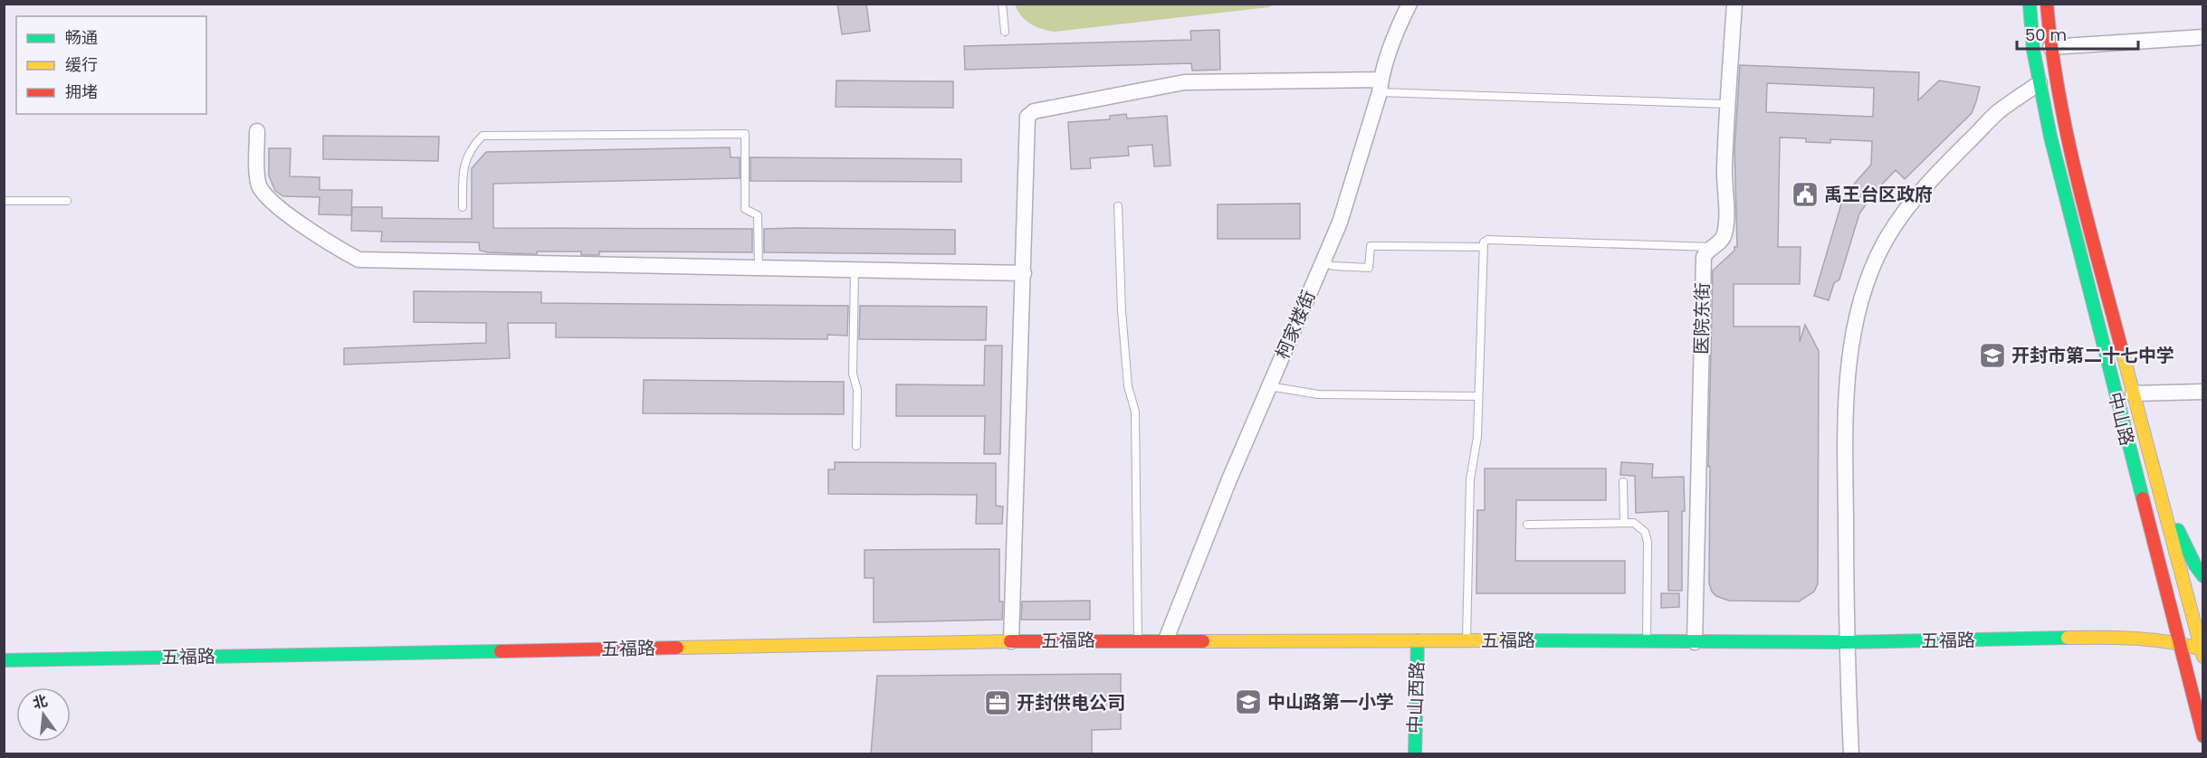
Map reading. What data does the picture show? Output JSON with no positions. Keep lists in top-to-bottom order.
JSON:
{
  "streets": {
    "street": [
      "医院东街",
      "柯家楼街",
      "中山路",
      "五福路",
      "中山西路"
    ]
  },
  "crossings": [
    ["医院东街", "五福路"],
    ["柯家楼街", "五福路"],
    ["中山路", "五福路"],
    ["五福路", "中山西路"]
  ],
  "places": {
    "public building": ["禹王台区政府"],
    "school or university": ["开封市第二十七中学", "中山路第一小学"],
    "office": ["开封供电公司"]
  },
  "legend": ["畅通", "缓行", "拥堵"],
  "scale_bar": "50 m",
  "north": "top"
}
